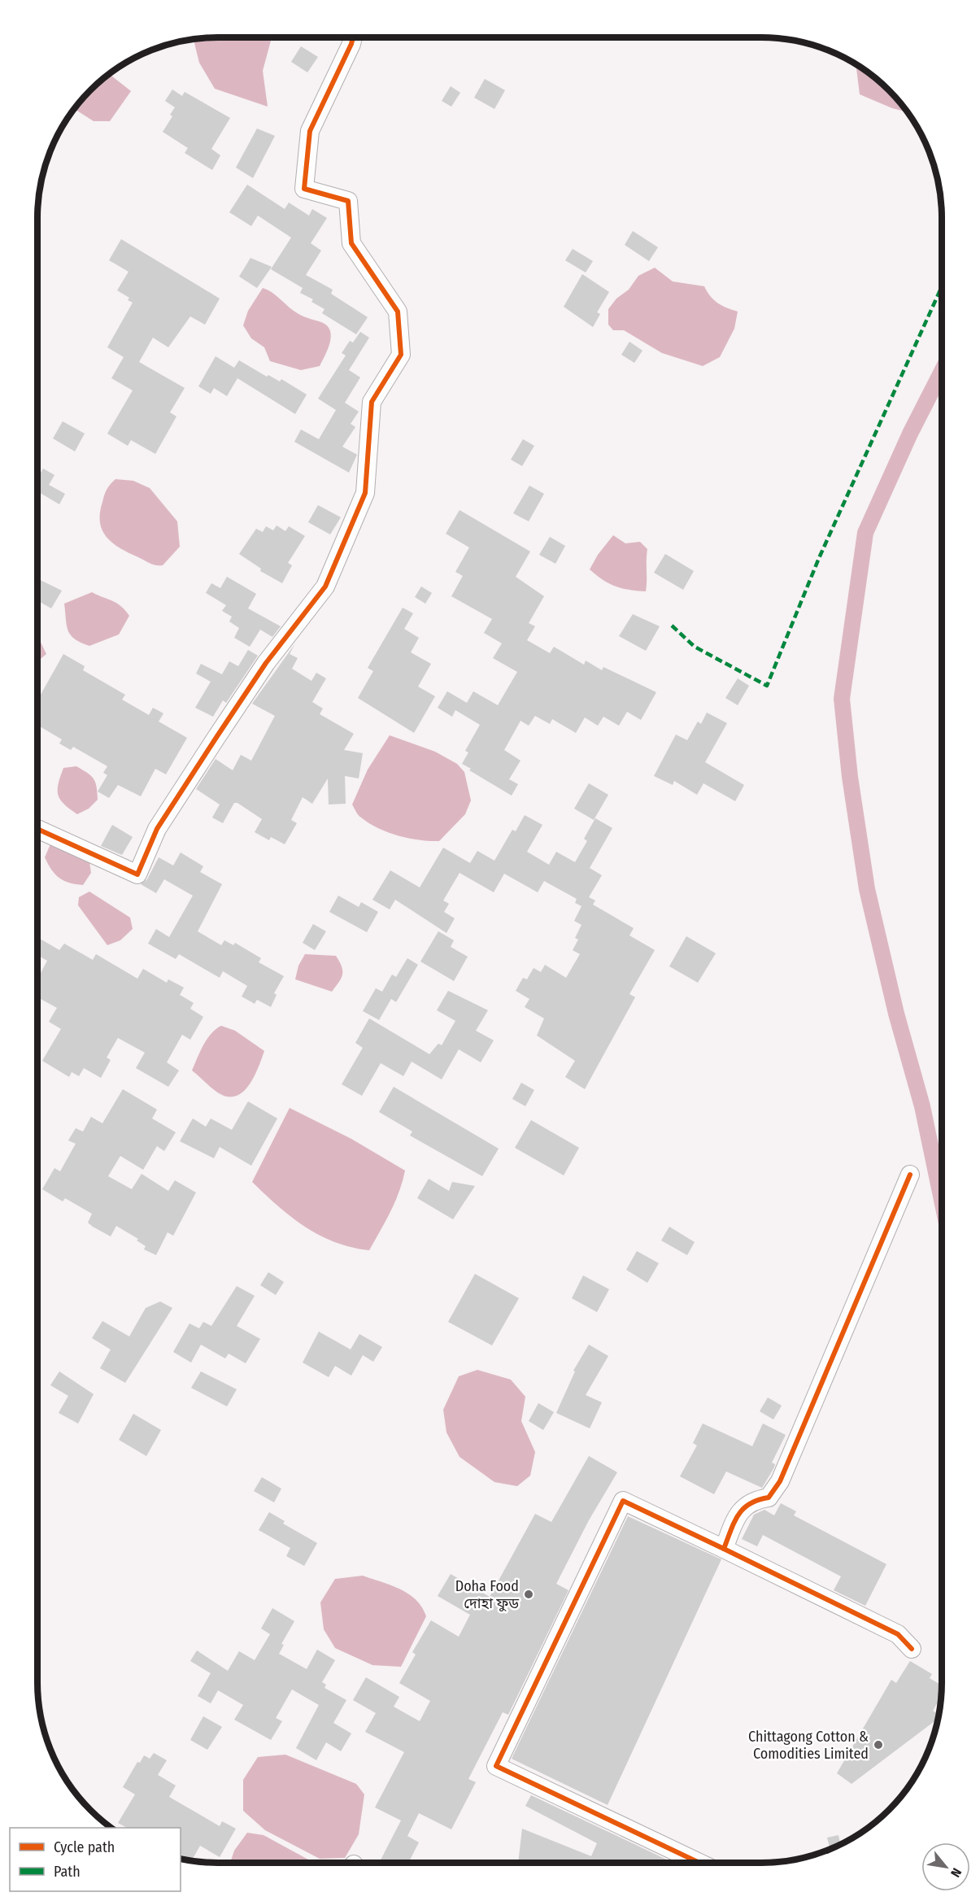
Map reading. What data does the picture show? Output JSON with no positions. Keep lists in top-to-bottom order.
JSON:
{
  "places": ["Doha Food দোহা ফুড", "Chittagong Cotton & Comodities Limited"],
  "legend": ["Cycle path", "Path"],
  "north": "bottom right"
}
